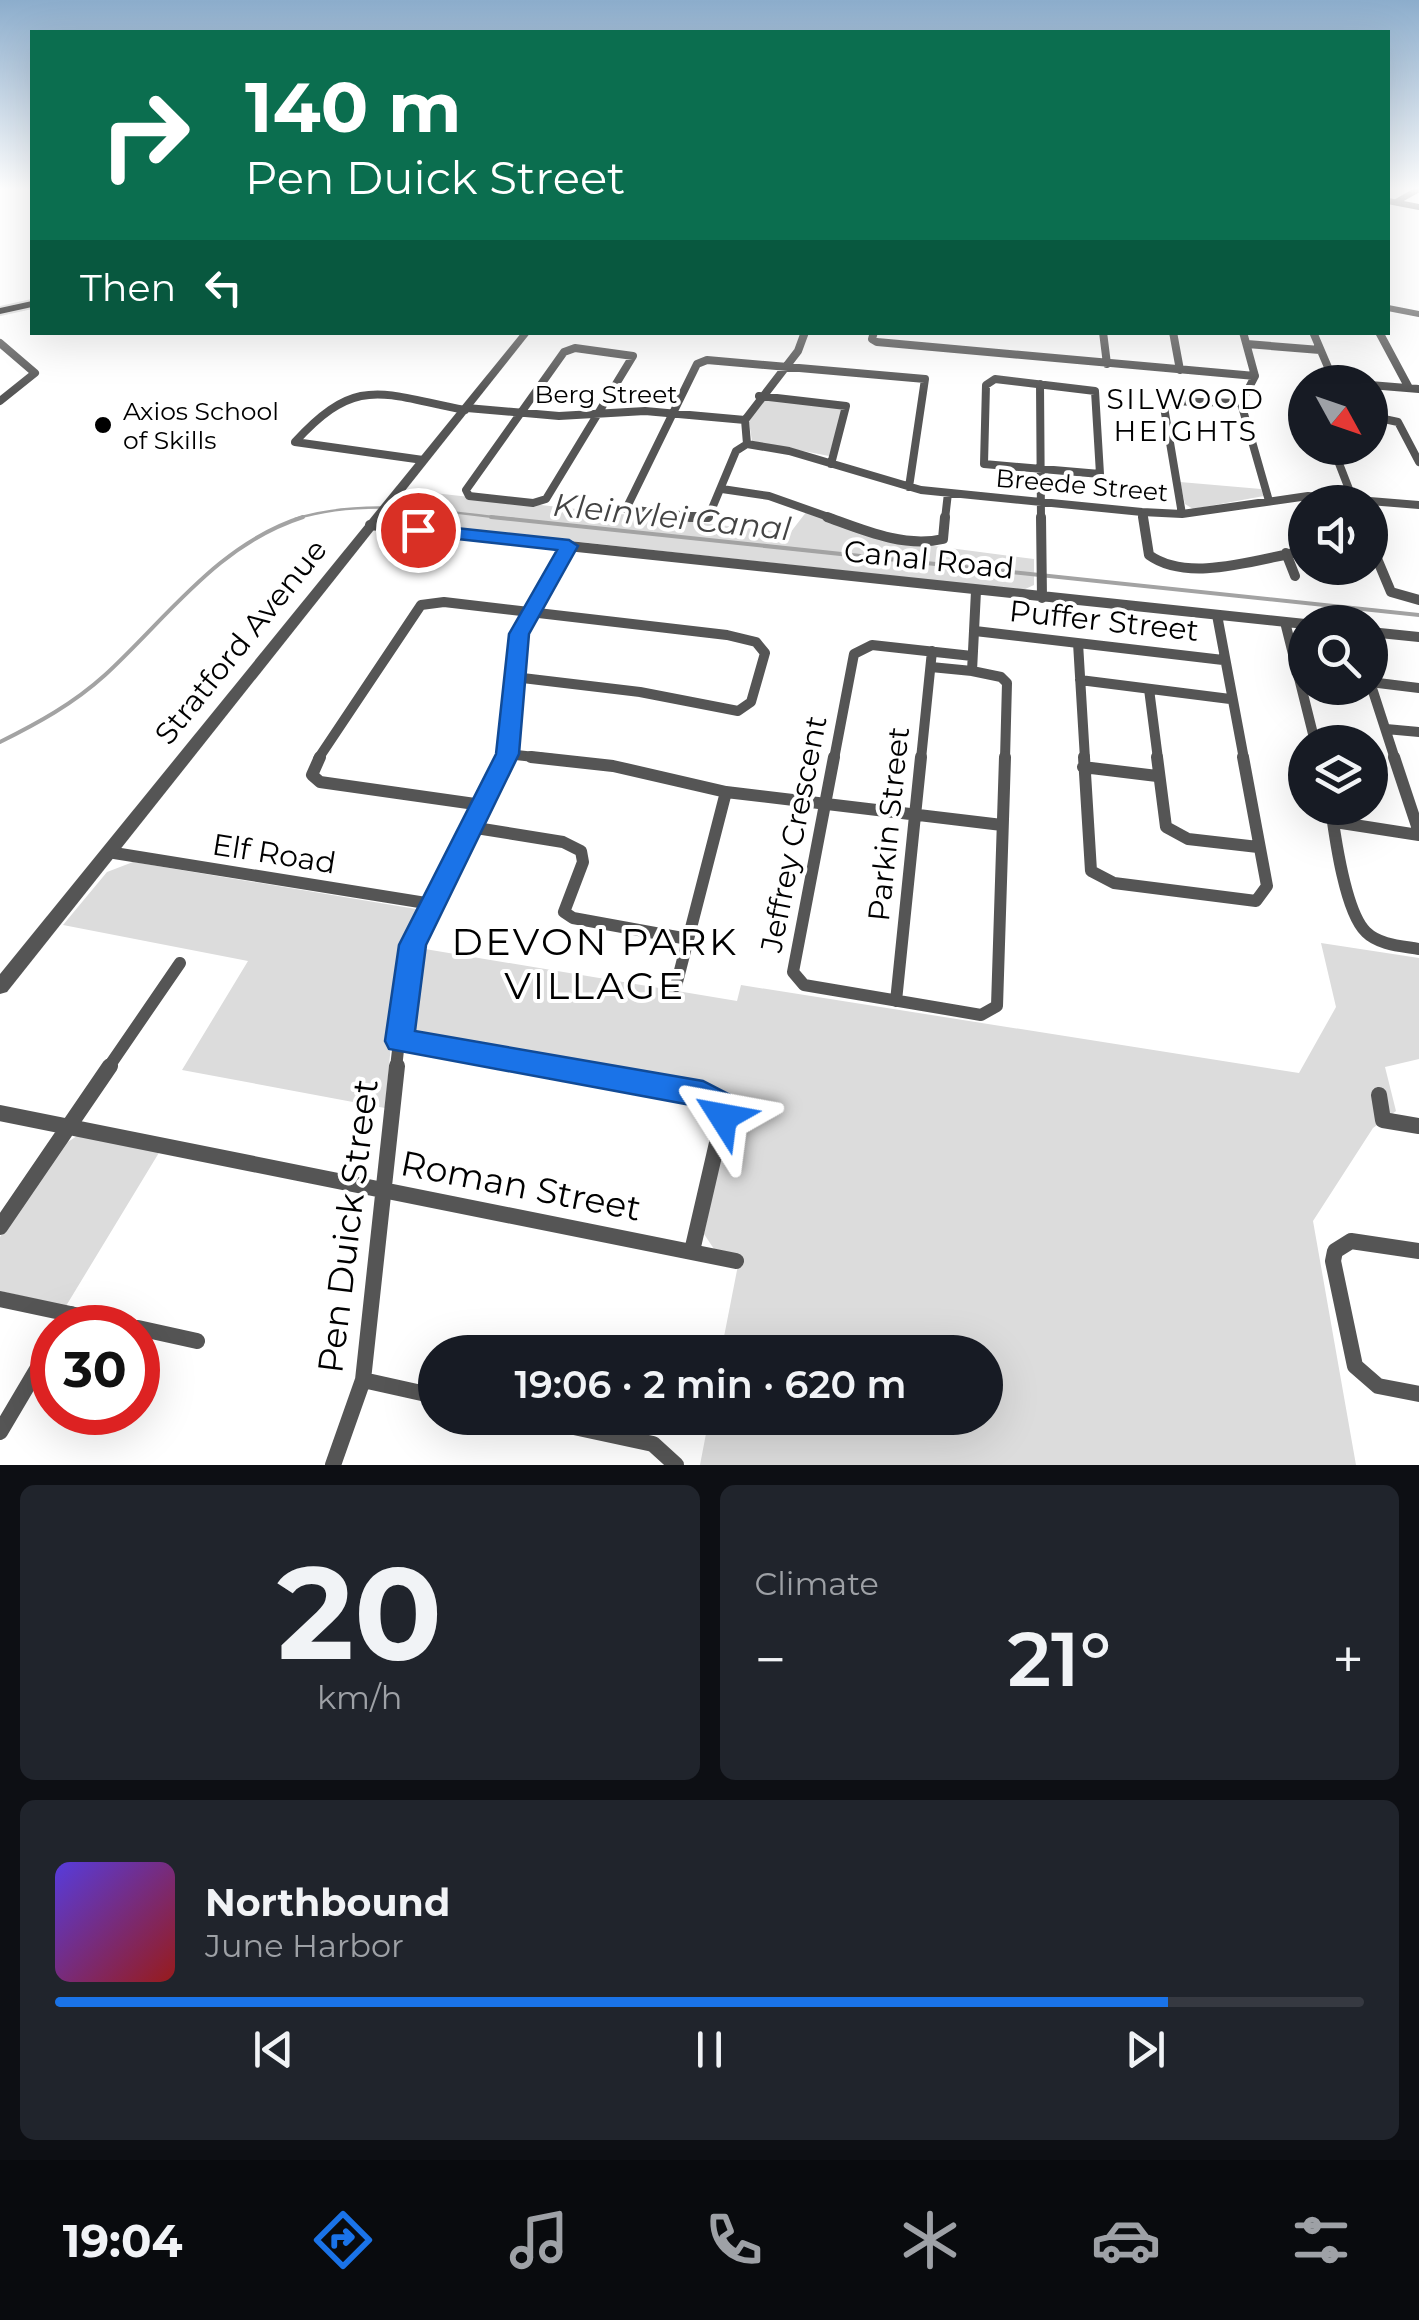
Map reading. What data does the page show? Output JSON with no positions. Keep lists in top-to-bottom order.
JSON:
{
  "streets": {
    "street": [
      "Berg Street",
      "Breede Street",
      "Canal Road",
      "Puffer Street",
      "Stratford Avenue",
      "Parkin Street",
      "Jeffrey Crescent",
      "Elf Road",
      "Roman Street",
      "Pen Duick Street"
    ]
  },
  "crossings": [
    ["Berg Street", "Stratford Avenue"],
    ["Canal Road", "Puffer Street"],
    ["Canal Road", "Stratford Avenue"],
    ["Canal Road", "Pen Duick Street"],
    ["Stratford Avenue", "Elf Road"],
    ["Parkin Street", "Jeffrey Crescent"],
    ["Elf Road", "Pen Duick Street"],
    ["Roman Street", "Pen Duick Street"]
  ],
  "districts": ["SILWOOD HEIGHTS", "DEVON PARK VILLAGE"],
  "water": ["Kleinvlei Canal"],
  "places": ["Axios School of Skills"],
  "north": "bottom right",
  "page": {
    "turn": ["140 m", "Pen Duick Street"],
    "then": "Then",
    "limit": "30",
    "trip": "19:06 · 2 min · 620 m",
    "tile": [
      ["20", "km/h"],
      "Climate"
    ],
    "heat": ["−", "21°", "+"],
    "song": ["Northbound", "June Harbor"],
    "tabs": "19:04"
  }
}
